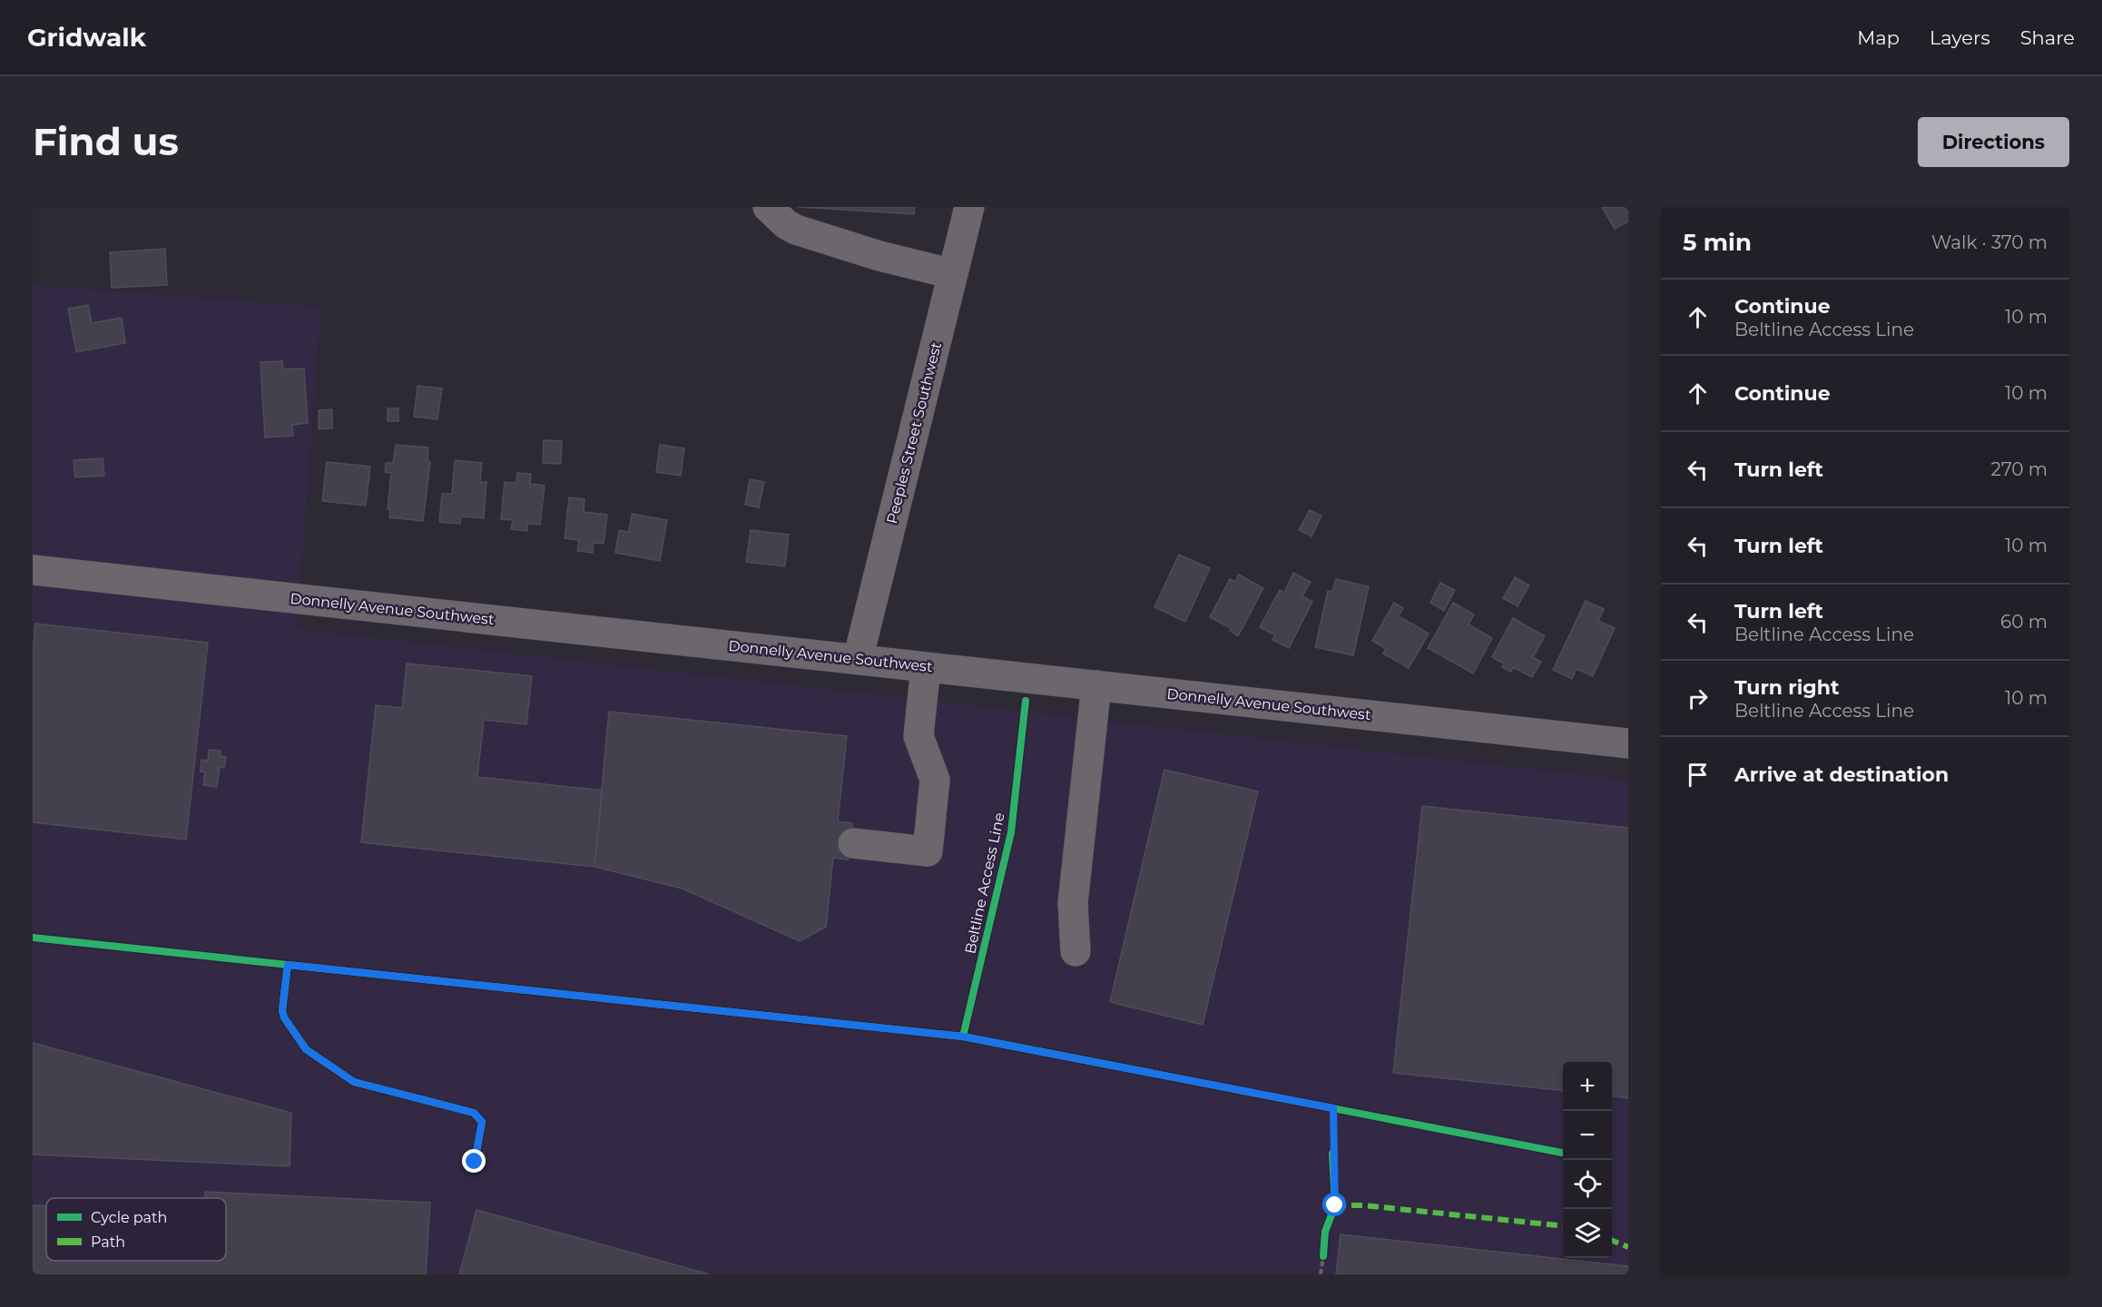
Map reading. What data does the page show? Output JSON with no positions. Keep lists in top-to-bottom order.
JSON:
{
  "streets": {
    "street": ["Peeples Street Southwest", "Donnelly Avenue Southwest"],
    "cycle path": ["Beltline Access Line"]
  },
  "crossings": [
    ["Peeples Street Southwest", "Donnelly Avenue Southwest"]
  ],
  "legend": ["Cycle path", "Path"],
  "page": {
    "header": "Gridwalk",
    "nav": ["Map", "Layers", "Share"],
    "buttons": "Directions",
    "title": "Find us",
    "heading": ["5 min", "Walk · 370 m"],
    "list": [
      ["Continue", "Beltline Access Line", "10 m"],
      ["Continue", "10 m"],
      ["Turn left", "270 m"],
      ["Turn left", "10 m"],
      ["Turn left", "Beltline Access Line", "60 m"],
      ["Turn right", "Beltline Access Line", "10 m"],
      "Arrive at destination"
    ],
    "map_buttons": ["+", "−"]
  }
}
